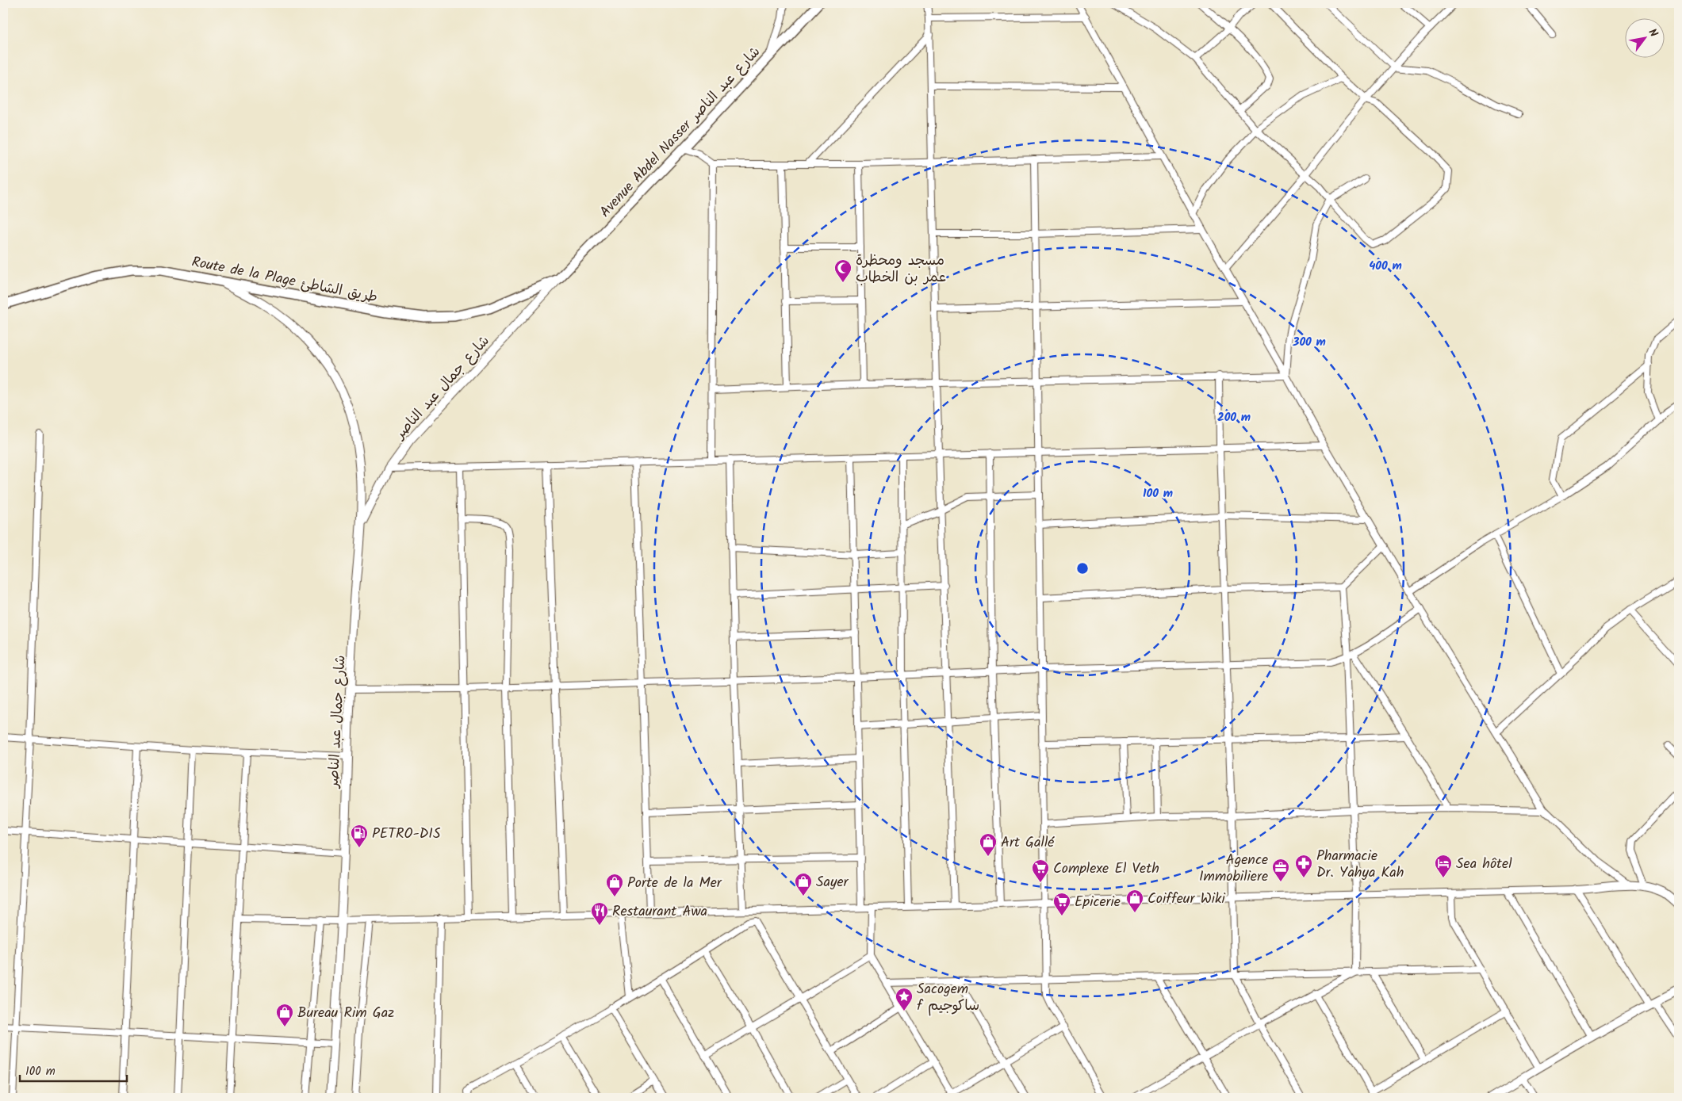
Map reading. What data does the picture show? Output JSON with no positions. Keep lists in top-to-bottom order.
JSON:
{
  "streets": {
    "main road": ["Avenue Abdel Nasser شارع عبد الناصر", "Route de la Plage طريق الشاطئ", "شارع جمال عبد الناصر"]
  },
  "crossings": [
    ["Avenue Abdel Nasser شارع عبد الناصر", "Route de la Plage طريق الشاطئ"],
    ["Avenue Abdel Nasser شارع عبد الناصر", "شارع جمال عبد الناصر"],
    ["Route de la Plage طريق الشاطئ", "شارع جمال عبد الناصر"]
  ],
  "places": {
    "mosque": ["مسجد ومحظرة عمر بن الخطاب"],
    "fuel station": ["PETRO-DIS"],
    "shop": [
      "Art Gallé",
      "Sayer",
      "Porte de la Mer",
      "Coiffeur Wiki",
      "Bureau Rim Gaz"
    ],
    "pharmacy": ["Pharmacie Dr. Yahya Kah"],
    "hotel": ["Sea hôtel"],
    "office": ["Agence Immobiliere"],
    "supermarket": ["Complexe El Veth", "Epicerie"],
    "restaurant": ["Restaurant Awa"],
    "place": ["Sacogem f ساكوجيم"]
  },
  "scale_bar": "100 m",
  "north": "top right",
  "rings": [
    "400 m",
    "300 m",
    "200 m",
    "100 m"
  ]
}
